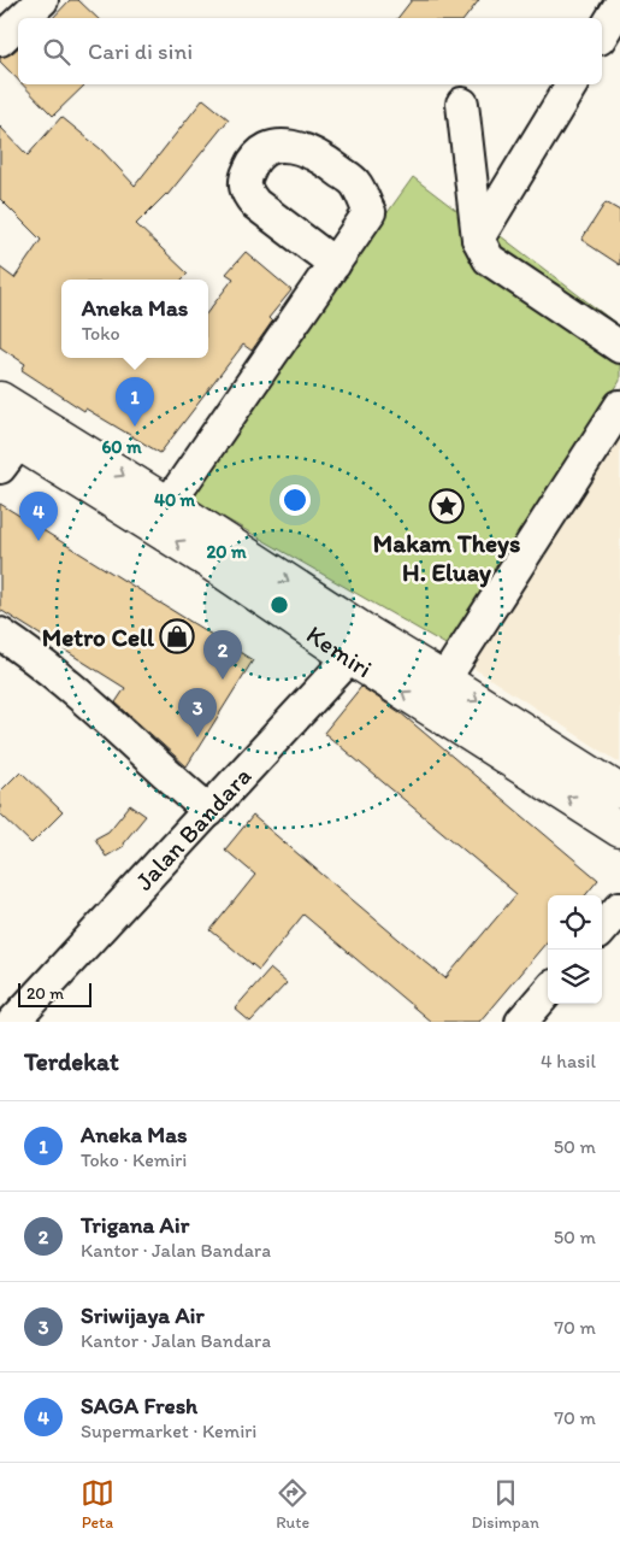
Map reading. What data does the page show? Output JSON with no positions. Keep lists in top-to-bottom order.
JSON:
{
  "streets": {
    "highway": ["Kemiri"],
    "street": ["Jalan Bandara"]
  },
  "crossings": [
    ["Kemiri", "Jalan Bandara"]
  ],
  "places": {
    "place": ["Makam Theys H. Eluay"],
    "shop": ["Metro Cell"]
  },
  "scale_bar": "20 m",
  "page": {
    "search": "Cari di sini",
    "popup": ["Aneka Mas", "Toko"],
    "pins": [
      "1",
      "4",
      "2",
      "3"
    ],
    "scale": "20 m",
    "heading": ["Terdekat", "4 hasil"],
    "list": [
      {
        "mark": "1",
        "name": "Aneka Mas",
        "note": "Toko · Kemiri",
        "value": "50 m"
      },
      {
        "mark": "2",
        "name": "Trigana Air",
        "note": "Kantor · Jalan Bandara",
        "value": "50 m"
      },
      {
        "mark": "3",
        "name": "Sriwijaya Air",
        "note": "Kantor · Jalan Bandara",
        "value": "70 m"
      },
      {
        "mark": "4",
        "name": "SAGA Fresh",
        "note": "Supermarket · Kemiri",
        "value": "70 m"
      }
    ],
    "nav": ["Peta", "Rute", "Disimpan"]
  },
  "rings": ["60 m", "40 m", "20 m"]
}
